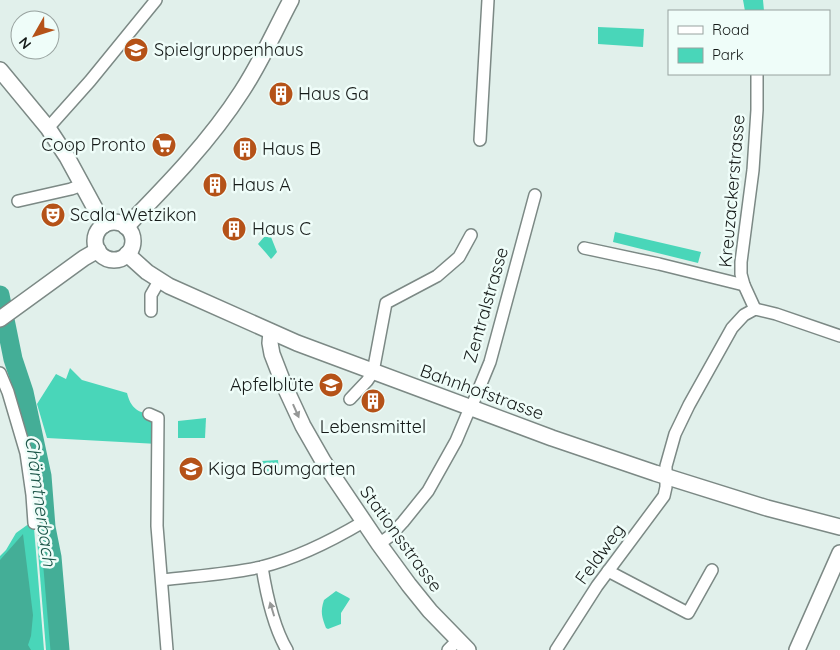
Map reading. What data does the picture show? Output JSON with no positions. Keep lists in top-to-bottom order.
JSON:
{
  "streets": {
    "main road": ["Bahnhofstrasse", "Stationsstrasse"],
    "street": ["Kreuzackerstrasse", "Zentralstrasse", "Feldweg"]
  },
  "crossings": [
    ["Zentralstrasse", "Bahnhofstrasse"],
    ["Zentralstrasse", "Stationsstrasse"],
    ["Bahnhofstrasse", "Stationsstrasse"],
    ["Bahnhofstrasse", "Feldweg"]
  ],
  "one_way": ["Stationsstrasse"],
  "water": ["Chämtnerbach"],
  "places": {
    "school or university": ["Spielgruppenhaus", "Apfelblüte", "Kiga Baumgarten"],
    "building": [
      "Haus Ga",
      "Haus B",
      "Haus A",
      "Haus C",
      "Lebensmittel"
    ],
    "supermarket": ["Coop Pronto"],
    "theatre": ["Scala Wetzikon"]
  },
  "legend": ["Road", "Park"],
  "north": "bottom left"
}
